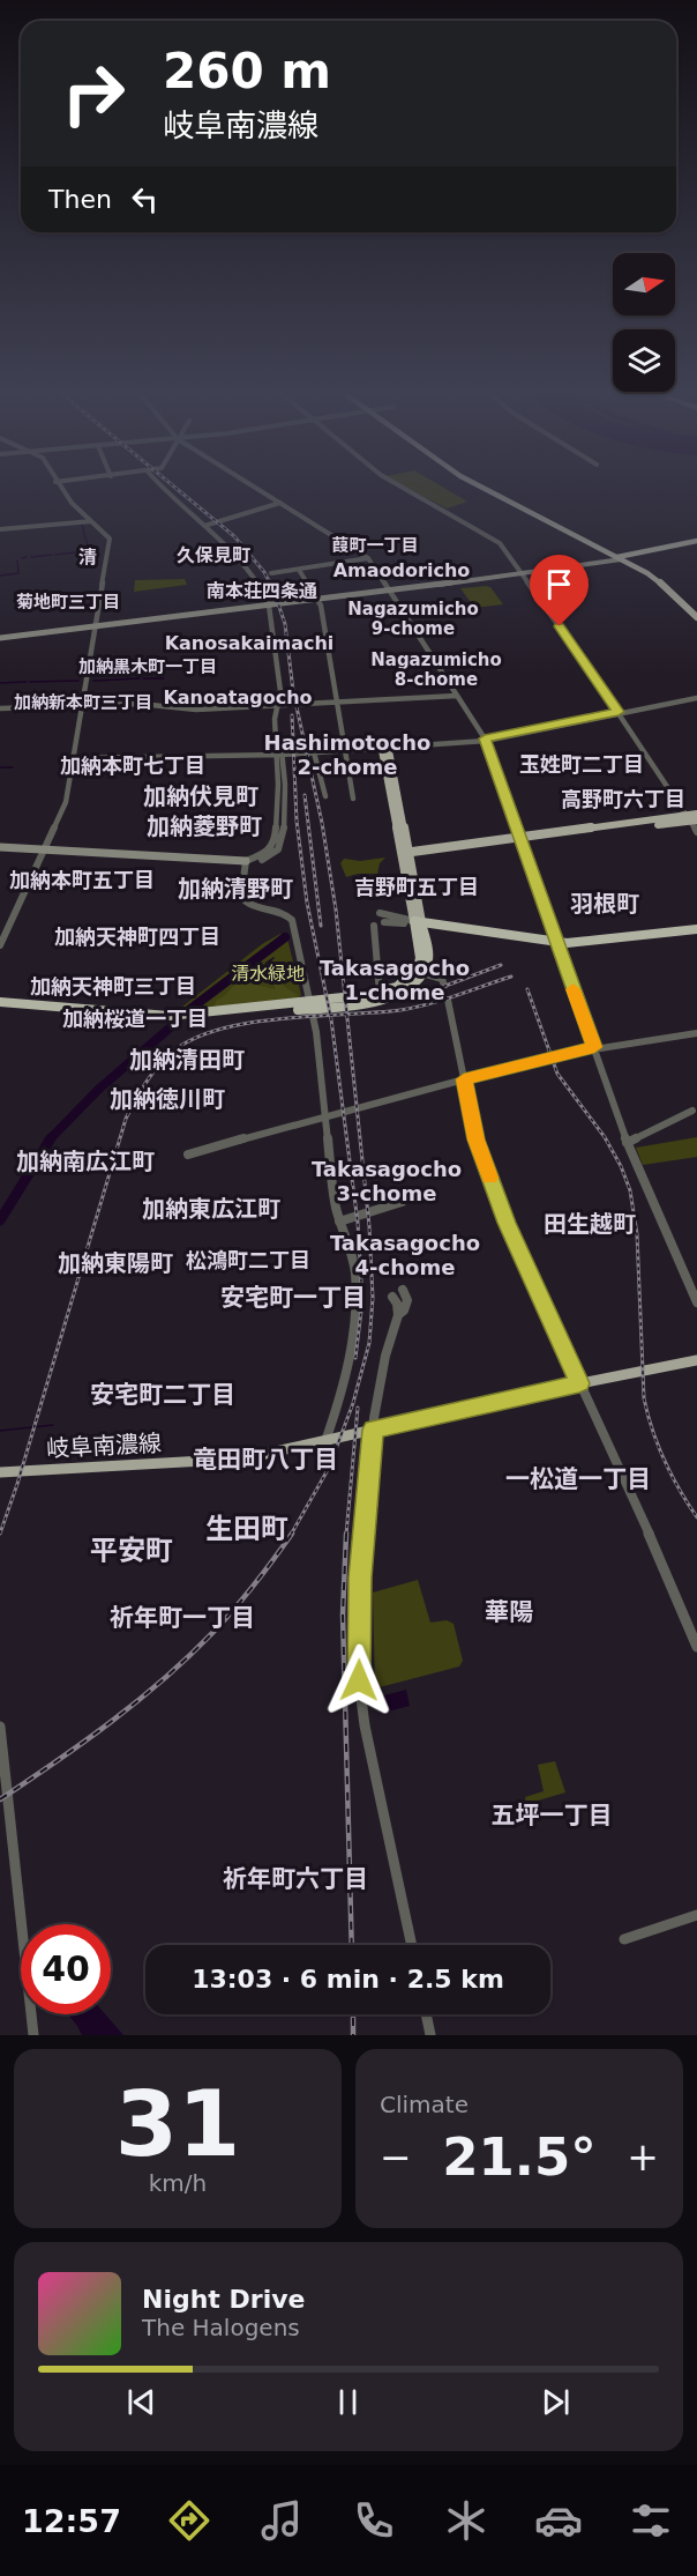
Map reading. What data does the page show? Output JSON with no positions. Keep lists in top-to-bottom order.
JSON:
{
  "streets": {
    "main road": ["岐阜南濃線"]
  },
  "districts": [
    "葭町一丁目",
    "久保見町",
    "清",
    "Amaodoricho",
    "南本荘四条通",
    "菊地町三丁目",
    "Nagazumicho 9-chome",
    "Kanosakaimachi",
    "Nagazumicho 8-chome",
    "加納黒木町一丁目",
    "Kanoatagocho",
    "加納新本町三丁目",
    "Hashimotocho 2-chome",
    "玉姓町二丁目",
    "加納本町七丁目",
    "加納伏見町",
    "高野町六丁目",
    "加納菱野町",
    "加納本町五丁目",
    "吉野町五丁目",
    "加納清野町",
    "羽根町",
    "加納天神町四丁目",
    "Takasagocho 1-chome",
    "加納天神町三丁目",
    "加納桜道一丁目",
    "加納清田町",
    "加納徳川町",
    "加納南広江町",
    "Takasagocho 3-chome",
    "加納東広江町",
    "田生越町",
    "Takasagocho 4-chome",
    "松鴻町二丁目",
    "加納東陽町",
    "安宅町一丁目",
    "安宅町二丁目",
    "竜田町八丁目",
    "一松道一丁目",
    "生田町",
    "平安町",
    "華陽",
    "祈年町一丁目",
    "五坪一丁目",
    "祈年町六丁目"
  ],
  "parks": ["清水緑地"],
  "north": "right",
  "page": {
    "turn": ["260 m", "岐阜南濃線"],
    "then": "Then",
    "limit": "40",
    "trip": "13:03 · 6 min · 2.5 km",
    "tile": [
      ["31", "km/h"],
      "Climate"
    ],
    "heat": ["−", "21.5°", "+"],
    "song": ["Night Drive", "The Halogens"],
    "tabs": "12:57"
  }
}
